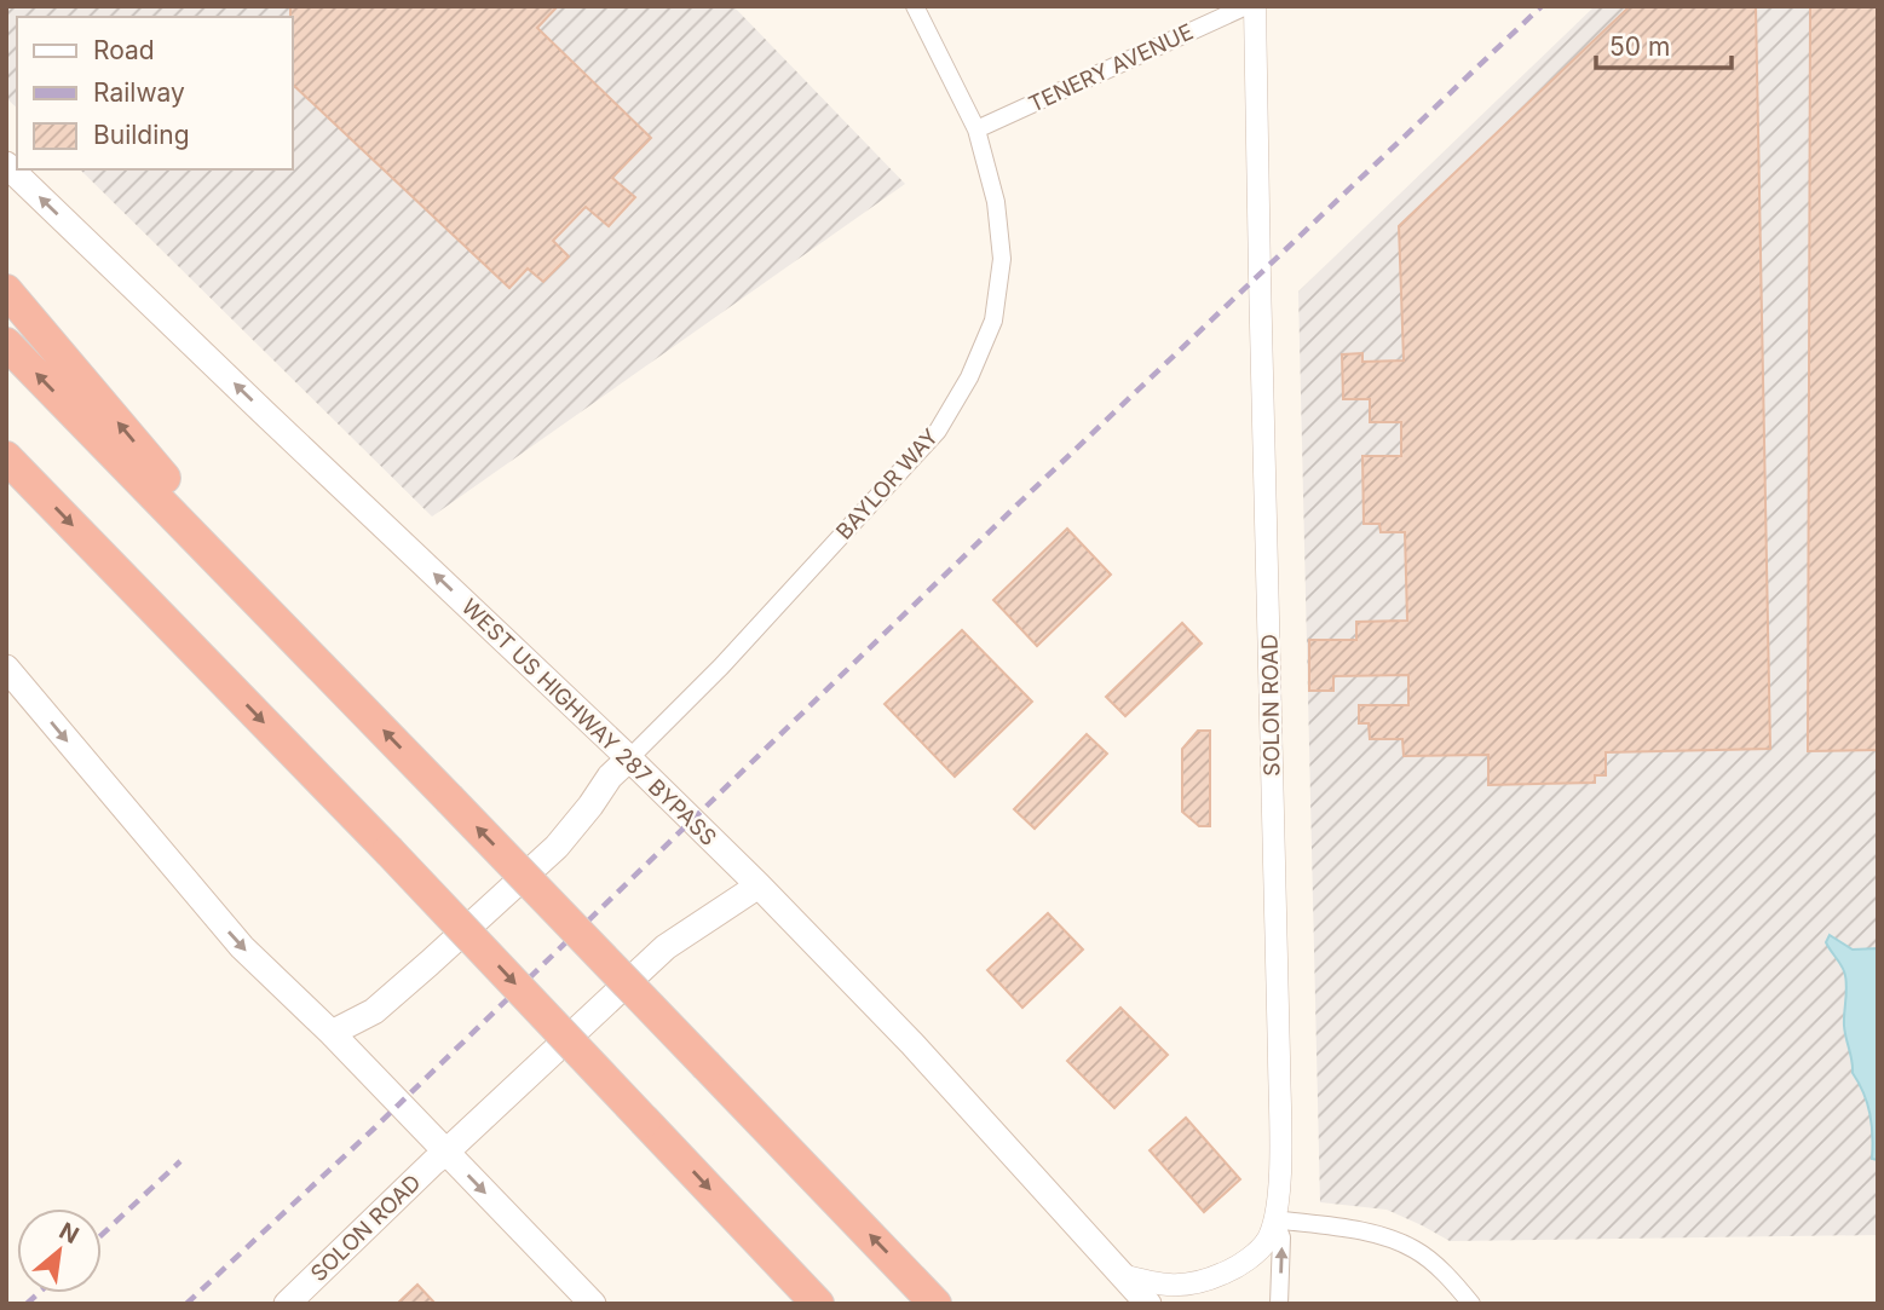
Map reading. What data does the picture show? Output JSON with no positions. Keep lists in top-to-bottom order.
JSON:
{
  "streets": {
    "main road": ["SOLON ROAD", "WEST US HIGHWAY 287 BYPASS"],
    "street": ["TENERY AVENUE", "BAYLOR WAY"]
  },
  "crossings": [
    ["TENERY AVENUE", "BAYLOR WAY"],
    ["BAYLOR WAY", "WEST US HIGHWAY 287 BYPASS"],
    ["SOLON ROAD", "WEST US HIGHWAY 287 BYPASS"]
  ],
  "one_way": ["WEST US HIGHWAY 287 BYPASS"],
  "legend": ["Road", "Railway", "Building"],
  "scale_bar": "50 m",
  "north": "top right"
}
